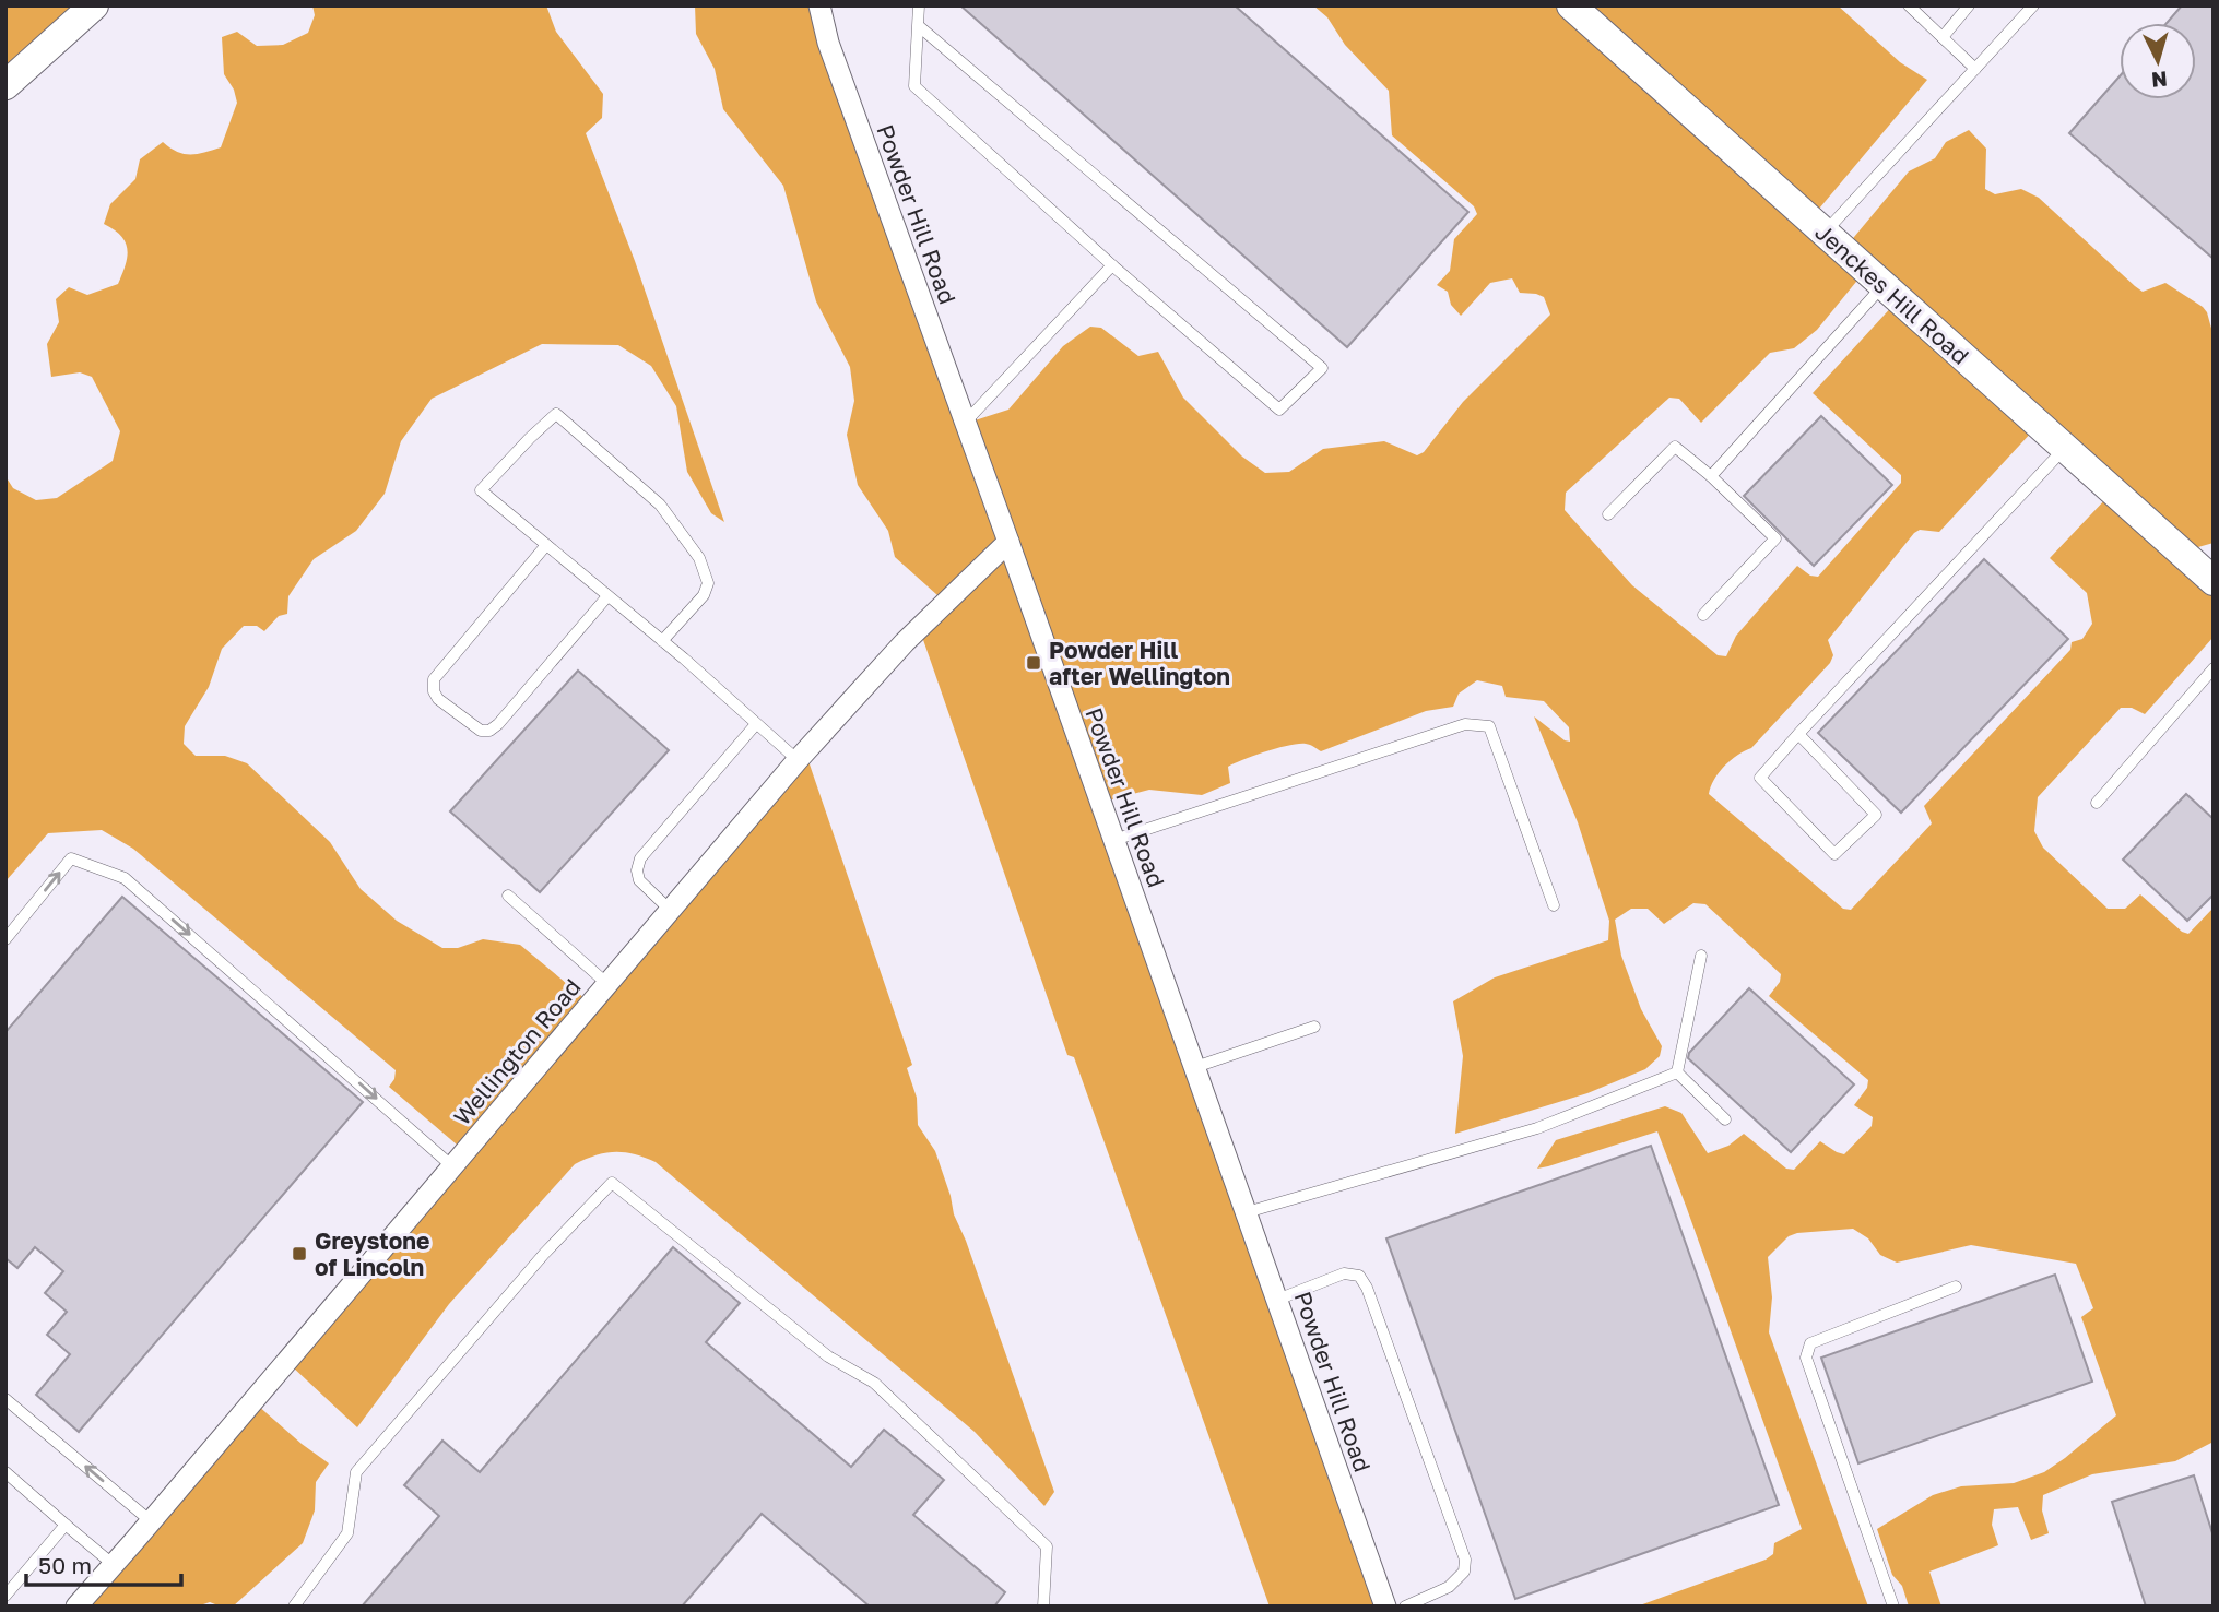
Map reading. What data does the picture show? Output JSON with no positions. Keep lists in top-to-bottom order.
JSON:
{
  "streets": {
    "main road": ["Jenckes Hill Road"],
    "street": ["Powder Hill Road", "Wellington Road"]
  },
  "crossings": [
    ["Powder Hill Road", "Wellington Road"]
  ],
  "places": {
    "transit": ["Powder Hill after Wellington", "Greystone of Lincoln"]
  },
  "scale_bar": "50 m",
  "north": "bottom"
}
